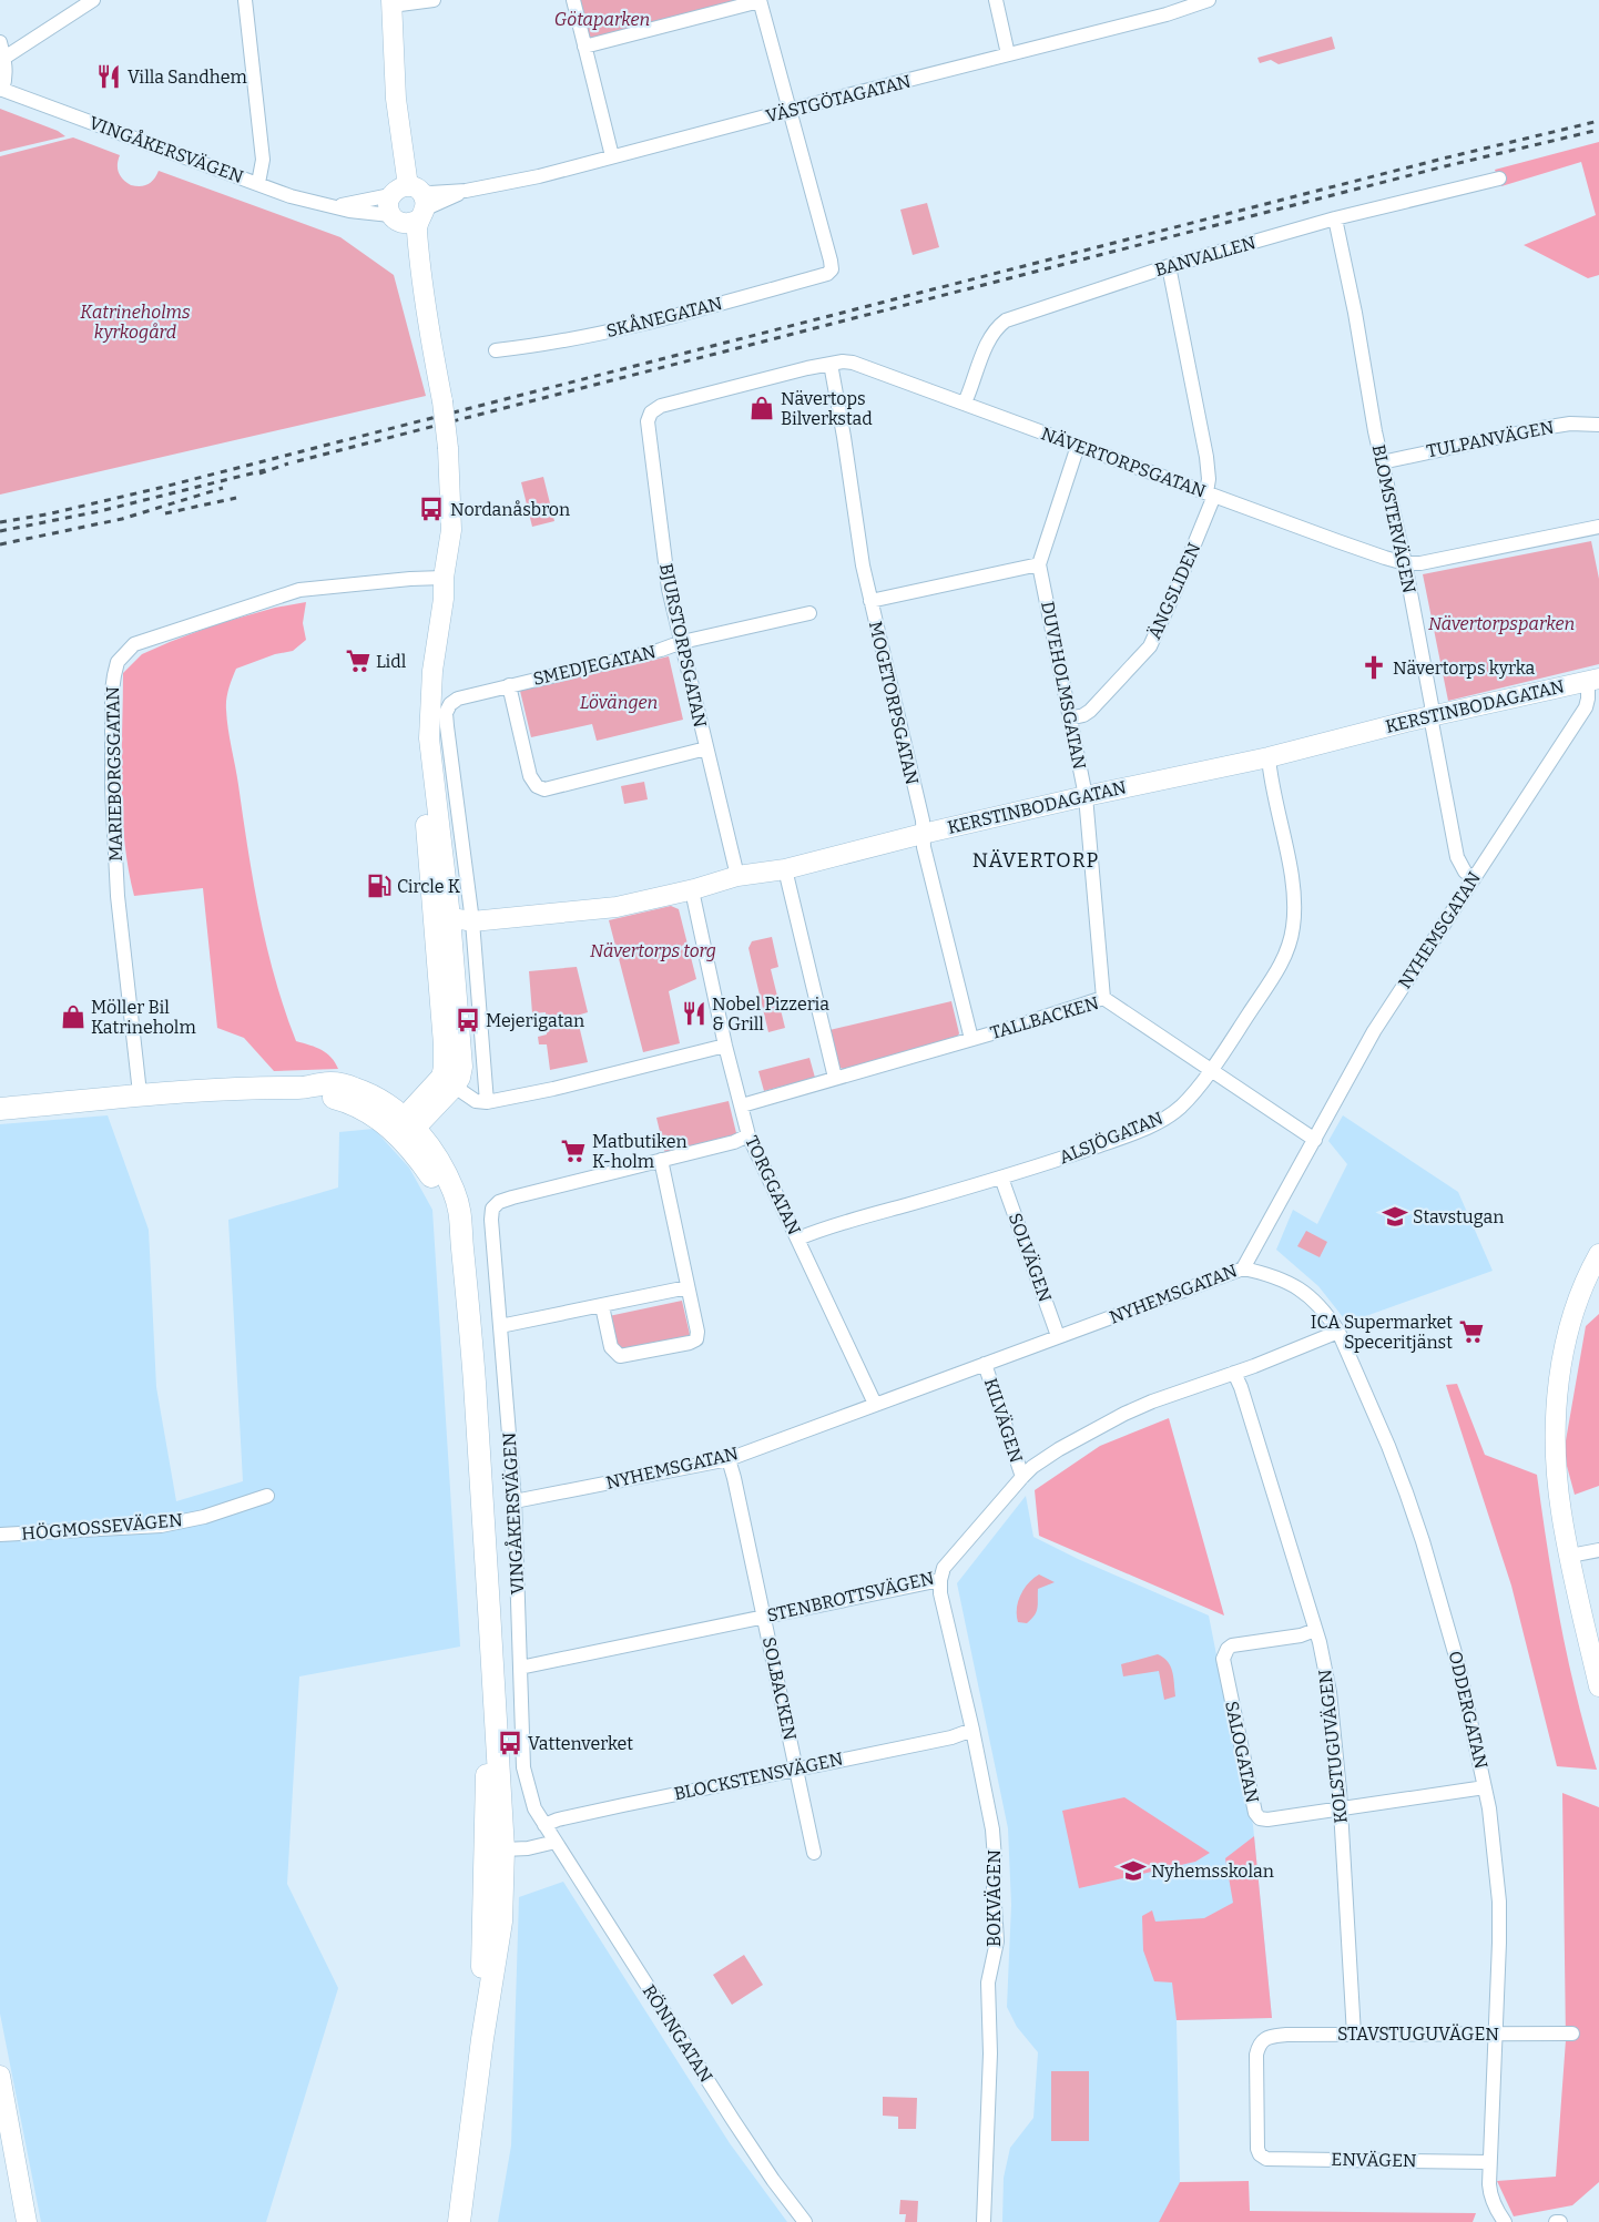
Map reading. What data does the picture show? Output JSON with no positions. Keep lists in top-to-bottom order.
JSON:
{
  "streets": {
    "main road": ["VINGÅKERSVÄGEN"],
    "street": [
      "VÄSTGÖTAGATAN",
      "BANVALLEN",
      "SKÅNEGATAN",
      "TULPANVÄGEN",
      "NÄVERTORPSGATAN",
      "BLOMSTERVÄGEN",
      "ÄNGSLIDEN",
      "BJURSTORPSGATAN",
      "SMEDJEGATAN",
      "DUVEHOLMSGATAN",
      "MOGETORPSGATAN",
      "KERSTINBODAGATAN",
      "MARIEBORGSGATAN",
      "NYHEMSGATAN",
      "TALLBACKEN",
      "ALSJÖGATAN",
      "TORGGATAN",
      "SOLVÄGEN",
      "KILVÄGEN",
      "HÖGMOSSEVÄGEN",
      "STENBROTTSVÄGEN",
      "SOLBACKEN",
      "ODDERGATAN",
      "KOLSTUGUVÄGEN",
      "SALOGATAN",
      "BLOCKSTENSVÄGEN",
      "BOKVÄGEN",
      "RÖNNGATAN",
      "STAVSTUGUVÄGEN",
      "ENVÄGEN"
    ]
  },
  "crossings": [
    ["VÄSTGÖTAGATAN", "VINGÅKERSVÄGEN"],
    ["VÄSTGÖTAGATAN", "SKÅNEGATAN"],
    ["VINGÅKERSVÄGEN", "NYHEMSGATAN"],
    ["VINGÅKERSVÄGEN", "STENBROTTSVÄGEN"],
    ["VINGÅKERSVÄGEN", "BLOCKSTENSVÄGEN"],
    ["VINGÅKERSVÄGEN", "RÖNNGATAN"],
    ["BANVALLEN", "NÄVERTORPSGATAN"],
    ["BANVALLEN", "BLOMSTERVÄGEN"],
    ["BANVALLEN", "ÄNGSLIDEN"],
    ["TULPANVÄGEN", "BLOMSTERVÄGEN"],
    ["NÄVERTORPSGATAN", "BLOMSTERVÄGEN"],
    ["NÄVERTORPSGATAN", "ÄNGSLIDEN"],
    ["NÄVERTORPSGATAN", "BJURSTORPSGATAN"],
    ["NÄVERTORPSGATAN", "DUVEHOLMSGATAN"],
    ["NÄVERTORPSGATAN", "MOGETORPSGATAN"],
    ["BLOMSTERVÄGEN", "KERSTINBODAGATAN"],
    ["BLOMSTERVÄGEN", "NYHEMSGATAN"],
    ["ÄNGSLIDEN", "DUVEHOLMSGATAN"],
    ["BJURSTORPSGATAN", "SMEDJEGATAN"],
    ["BJURSTORPSGATAN", "KERSTINBODAGATAN"],
    ["DUVEHOLMSGATAN", "KERSTINBODAGATAN"],
    ["DUVEHOLMSGATAN", "TALLBACKEN"],
    ["MOGETORPSGATAN", "KERSTINBODAGATAN"],
    ["MOGETORPSGATAN", "TALLBACKEN"],
    ["KERSTINBODAGATAN", "NYHEMSGATAN"],
    ["KERSTINBODAGATAN", "ALSJÖGATAN"],
    ["KERSTINBODAGATAN", "TORGGATAN"],
    ["NYHEMSGATAN", "TALLBACKEN"],
    ["NYHEMSGATAN", "TORGGATAN"],
    ["NYHEMSGATAN", "SOLVÄGEN"],
    ["NYHEMSGATAN", "KILVÄGEN"],
    ["NYHEMSGATAN", "SOLBACKEN"],
    ["NYHEMSGATAN", "ODDERGATAN"],
    ["TALLBACKEN", "ALSJÖGATAN"],
    ["TALLBACKEN", "TORGGATAN"],
    ["ALSJÖGATAN", "TORGGATAN"],
    ["ALSJÖGATAN", "SOLVÄGEN"],
    ["KILVÄGEN", "STENBROTTSVÄGEN"],
    ["STENBROTTSVÄGEN", "SOLBACKEN"],
    ["STENBROTTSVÄGEN", "ODDERGATAN"],
    ["STENBROTTSVÄGEN", "KOLSTUGUVÄGEN"],
    ["STENBROTTSVÄGEN", "BOKVÄGEN"],
    ["SOLBACKEN", "BLOCKSTENSVÄGEN"],
    ["ODDERGATAN", "SALOGATAN"],
    ["ODDERGATAN", "STAVSTUGUVÄGEN"],
    ["ODDERGATAN", "ENVÄGEN"],
    ["KOLSTUGUVÄGEN", "SALOGATAN"],
    ["KOLSTUGUVÄGEN", "STAVSTUGUVÄGEN"],
    ["BLOCKSTENSVÄGEN", "BOKVÄGEN"],
    ["BLOCKSTENSVÄGEN", "RÖNNGATAN"],
    ["STAVSTUGUVÄGEN", "ENVÄGEN"]
  ],
  "districts": ["NÄVERTORP"],
  "parks": [
    "Götaparken",
    "Katrineholms kyrkogård",
    "Nävertorpsparken",
    "Lövängen",
    "Nävertorps torg"
  ],
  "places": {
    "restaurant": ["Villa Sandhem", "Nobel Pizzeria & Grill"],
    "shop": ["Nävertops Bilverkstad", "Möller Bil Katrineholm"],
    "bus stop": ["Nordanåsbron", "Mejerigatan", "Vattenverket"],
    "supermarket": ["Lidl", "Matbutiken K-holm", "ICA Supermarket Speceritjänst"],
    "church": ["Nävertorps kyrka"],
    "fuel station": ["Circle K"],
    "school or university": ["Stavstugan", "Nyhemsskolan"]
  }
}
